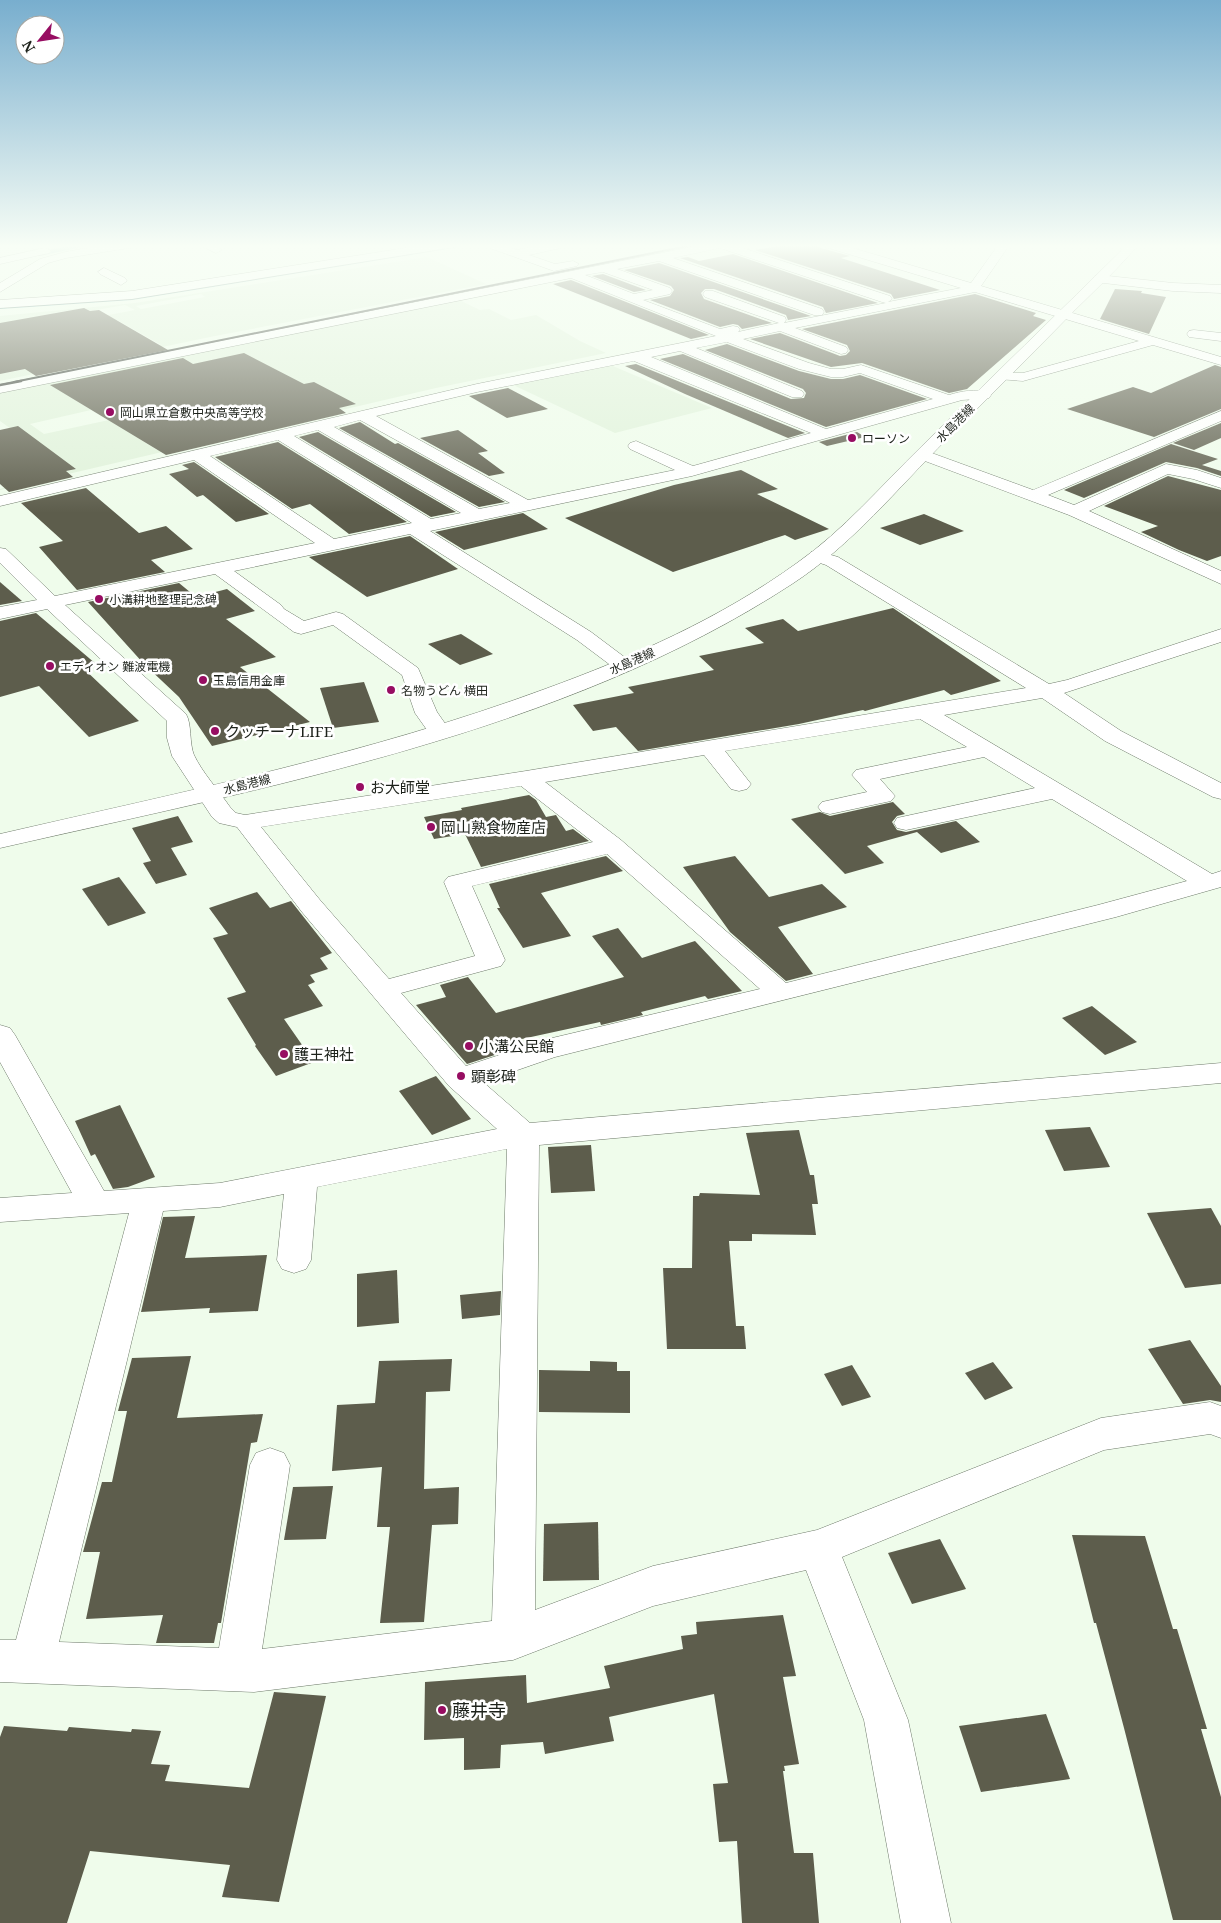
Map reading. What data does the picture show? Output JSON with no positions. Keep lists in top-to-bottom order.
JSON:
{
  "streets": {
    "street": ["水島港線"]
  },
  "places": [
    "岡山県立倉敷中央高等学校",
    "ローソン",
    "小溝耕地整理記念碑",
    "エディオン 難波電機",
    "玉島信用金庫",
    "名物うどん 横田",
    "クッチーナLIFE",
    "お大師堂",
    "岡山熟食物産店",
    "小溝公民館",
    "護王神社",
    "顕彰碑",
    "藤井寺"
  ],
  "north": "bottom left"
}
